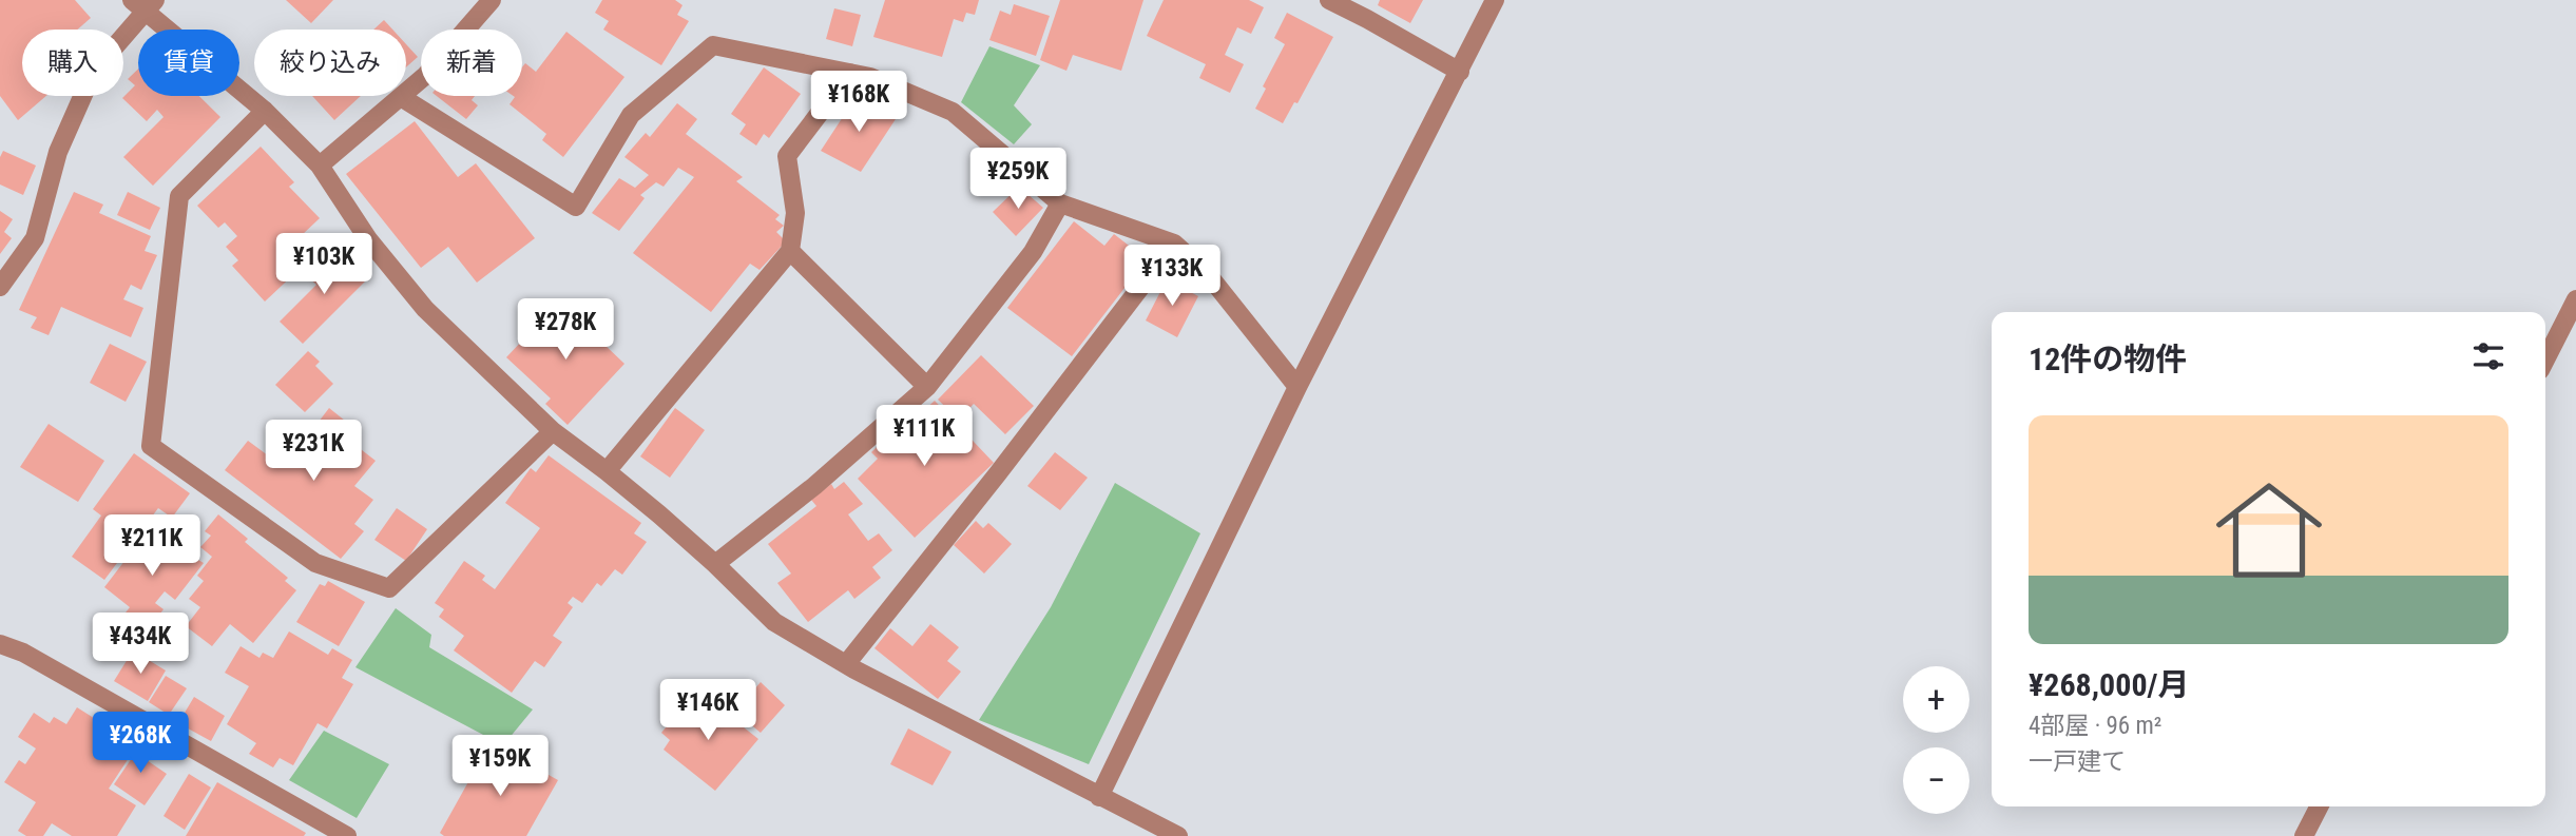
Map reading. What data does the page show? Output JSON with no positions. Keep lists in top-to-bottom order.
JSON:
{
  "page": {
    "chip": [
      "購入",
      "賃貸",
      "絞り込み",
      "新着"
    ],
    "price": [
      "¥168K",
      "¥259K",
      "¥103K",
      "¥133K",
      "¥278K",
      "¥111K",
      "¥231K",
      "¥211K",
      "¥434K",
      "¥146K",
      "¥268K",
      "¥159K"
    ],
    "heading": "12件の物件",
    "list": [
      {
        "name": "¥268,000/月",
        "note": "4部屋 · 96 m² · 一戸建て"
      }
    ],
    "map_buttons": ["+", "−"]
  }
}
